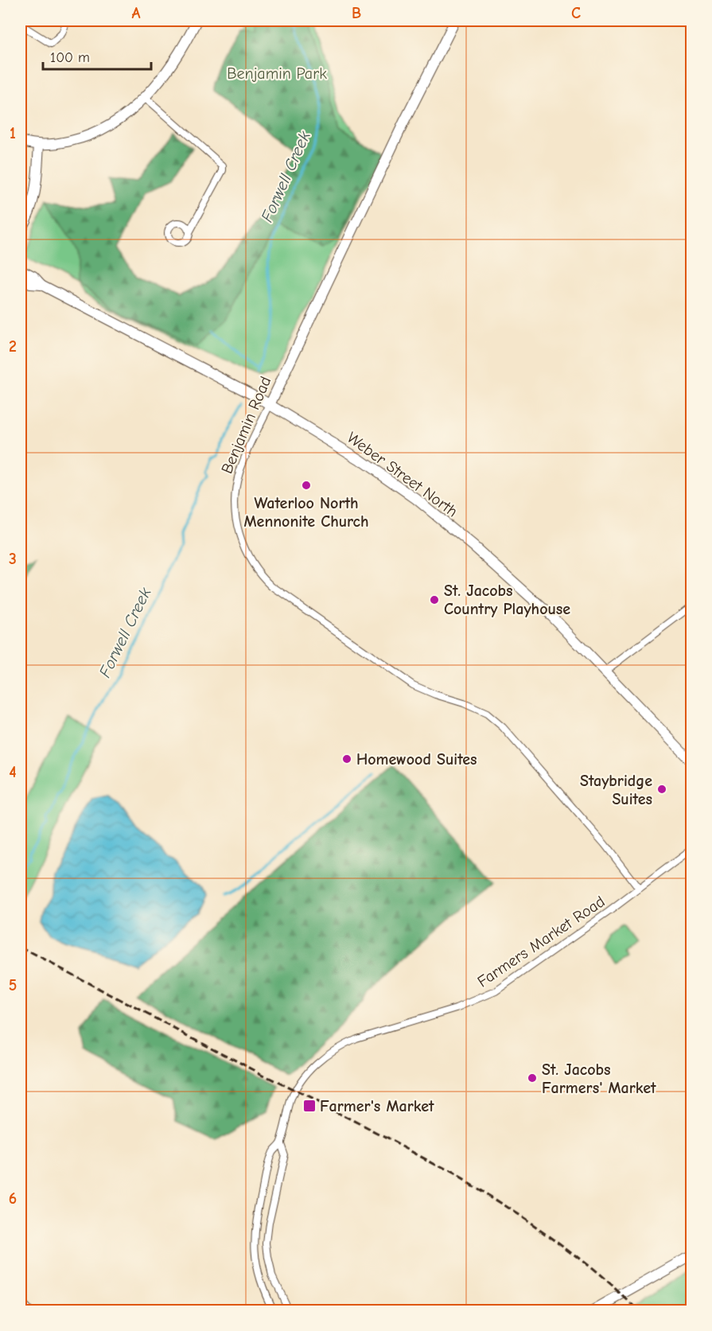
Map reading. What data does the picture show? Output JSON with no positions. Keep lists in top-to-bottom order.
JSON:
{
  "streets": {
    "main road": ["Benjamin Road", "Weber Street North"],
    "street": ["Farmers Market Road"]
  },
  "crossings": [
    ["Benjamin Road", "Weber Street North"],
    ["Benjamin Road", "Farmers Market Road"]
  ],
  "water": ["Forwell Creek"],
  "parks": ["Benjamin Park"],
  "places": {
    "other": [
      "Waterloo North Mennonite Church",
      "St. Jacobs Country Playhouse",
      "Homewood Suites",
      "Staybridge Suites",
      "St. Jacobs Farmers' Market"
    ],
    "transit": ["Farmer's Market"]
  },
  "scale_bar": "100 m",
  "grid": {
    "columns": ["A", "B", "C"],
    "rows": [
      "1",
      "2",
      "3",
      "4",
      "5",
      "6"
    ]
  }
}
